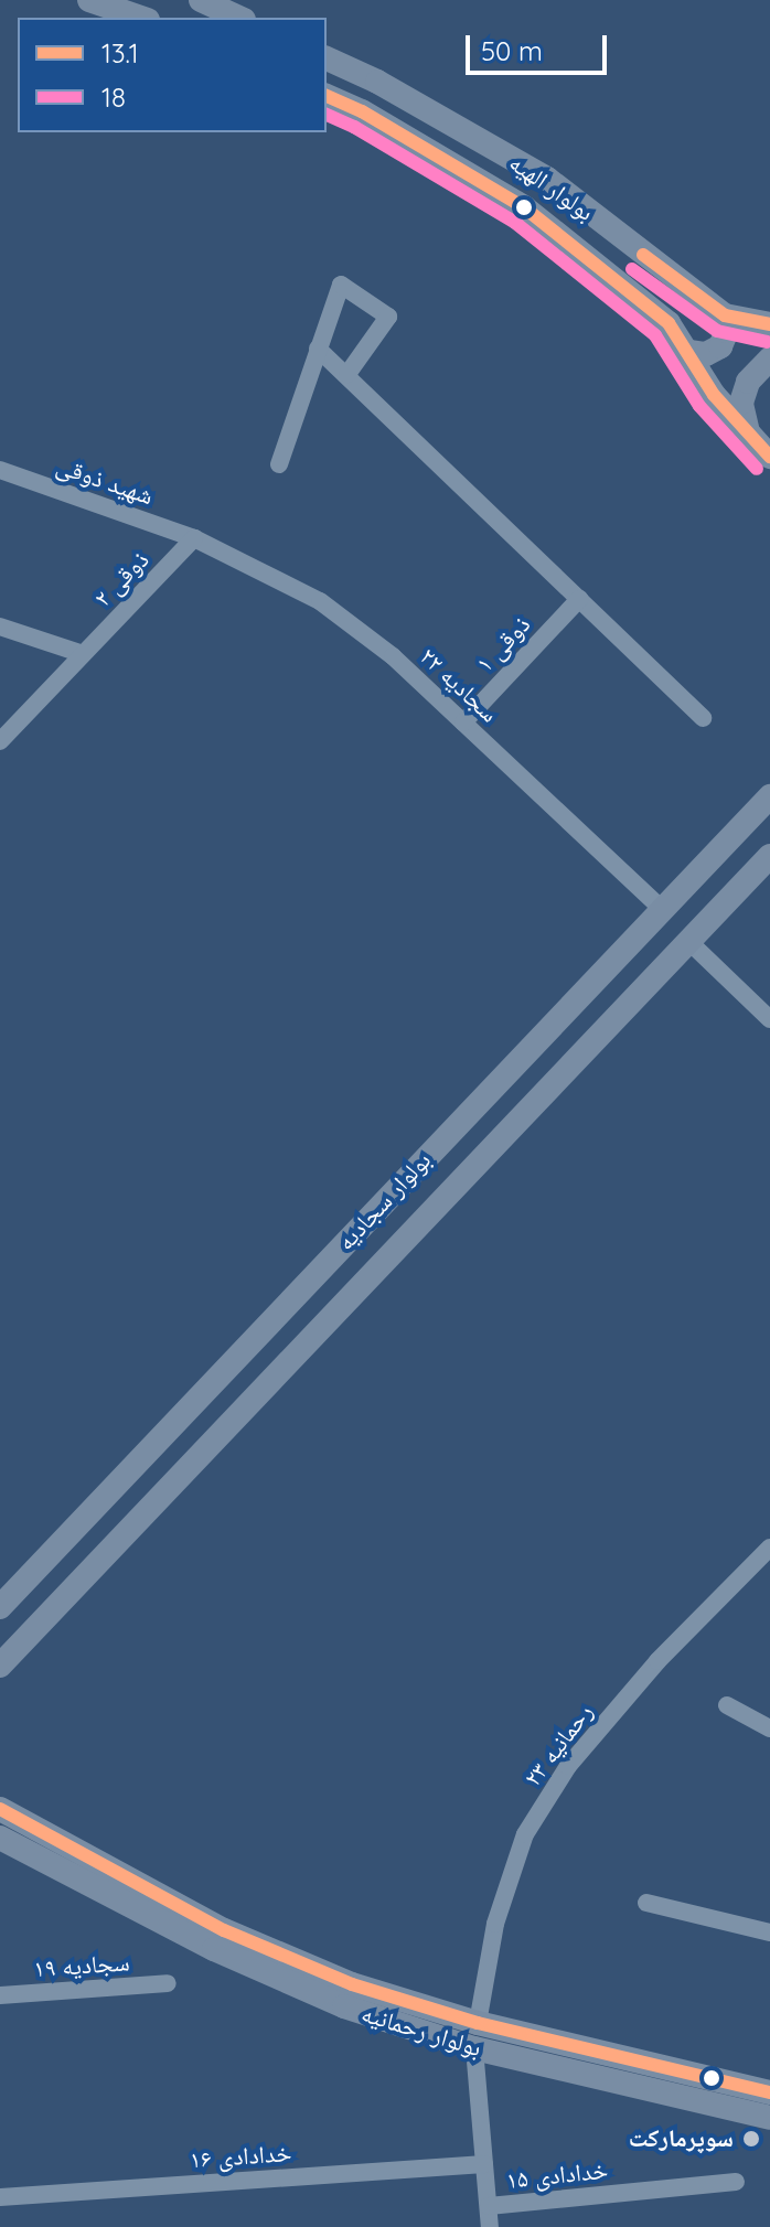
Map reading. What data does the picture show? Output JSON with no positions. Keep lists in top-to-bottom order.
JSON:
{
  "streets": {
    "main road": ["بولوار الهیه", "بولوار سجادیه", "بولوار رحمانیه"],
    "street": [
      "شهید ذوقی",
      "ذوقی ۲",
      "ذوقی ۱",
      "سجادیه ۲۲",
      "رحمانیه ۲۳",
      "سجادیه ۱۹",
      "خدادادی ۱۶",
      "خدادادی ۱۵"
    ]
  },
  "crossings": [
    ["شهید ذوقی", "ذوقی ۲"],
    ["شهید ذوقی", "سجادیه ۲۲"],
    ["ذوقی ۲", "سجادیه ۲۲"],
    ["ذوقی ۱", "سجادیه ۲۲"],
    ["سجادیه ۲۲", "بولوار سجادیه"],
    ["رحمانیه ۲۳", "بولوار رحمانیه"]
  ],
  "places": ["سوپرمارکت"],
  "lines": ["transit line 13.1", "transit line 18"],
  "legend": ["13.1", "18"],
  "scale_bar": "50 m"
}
